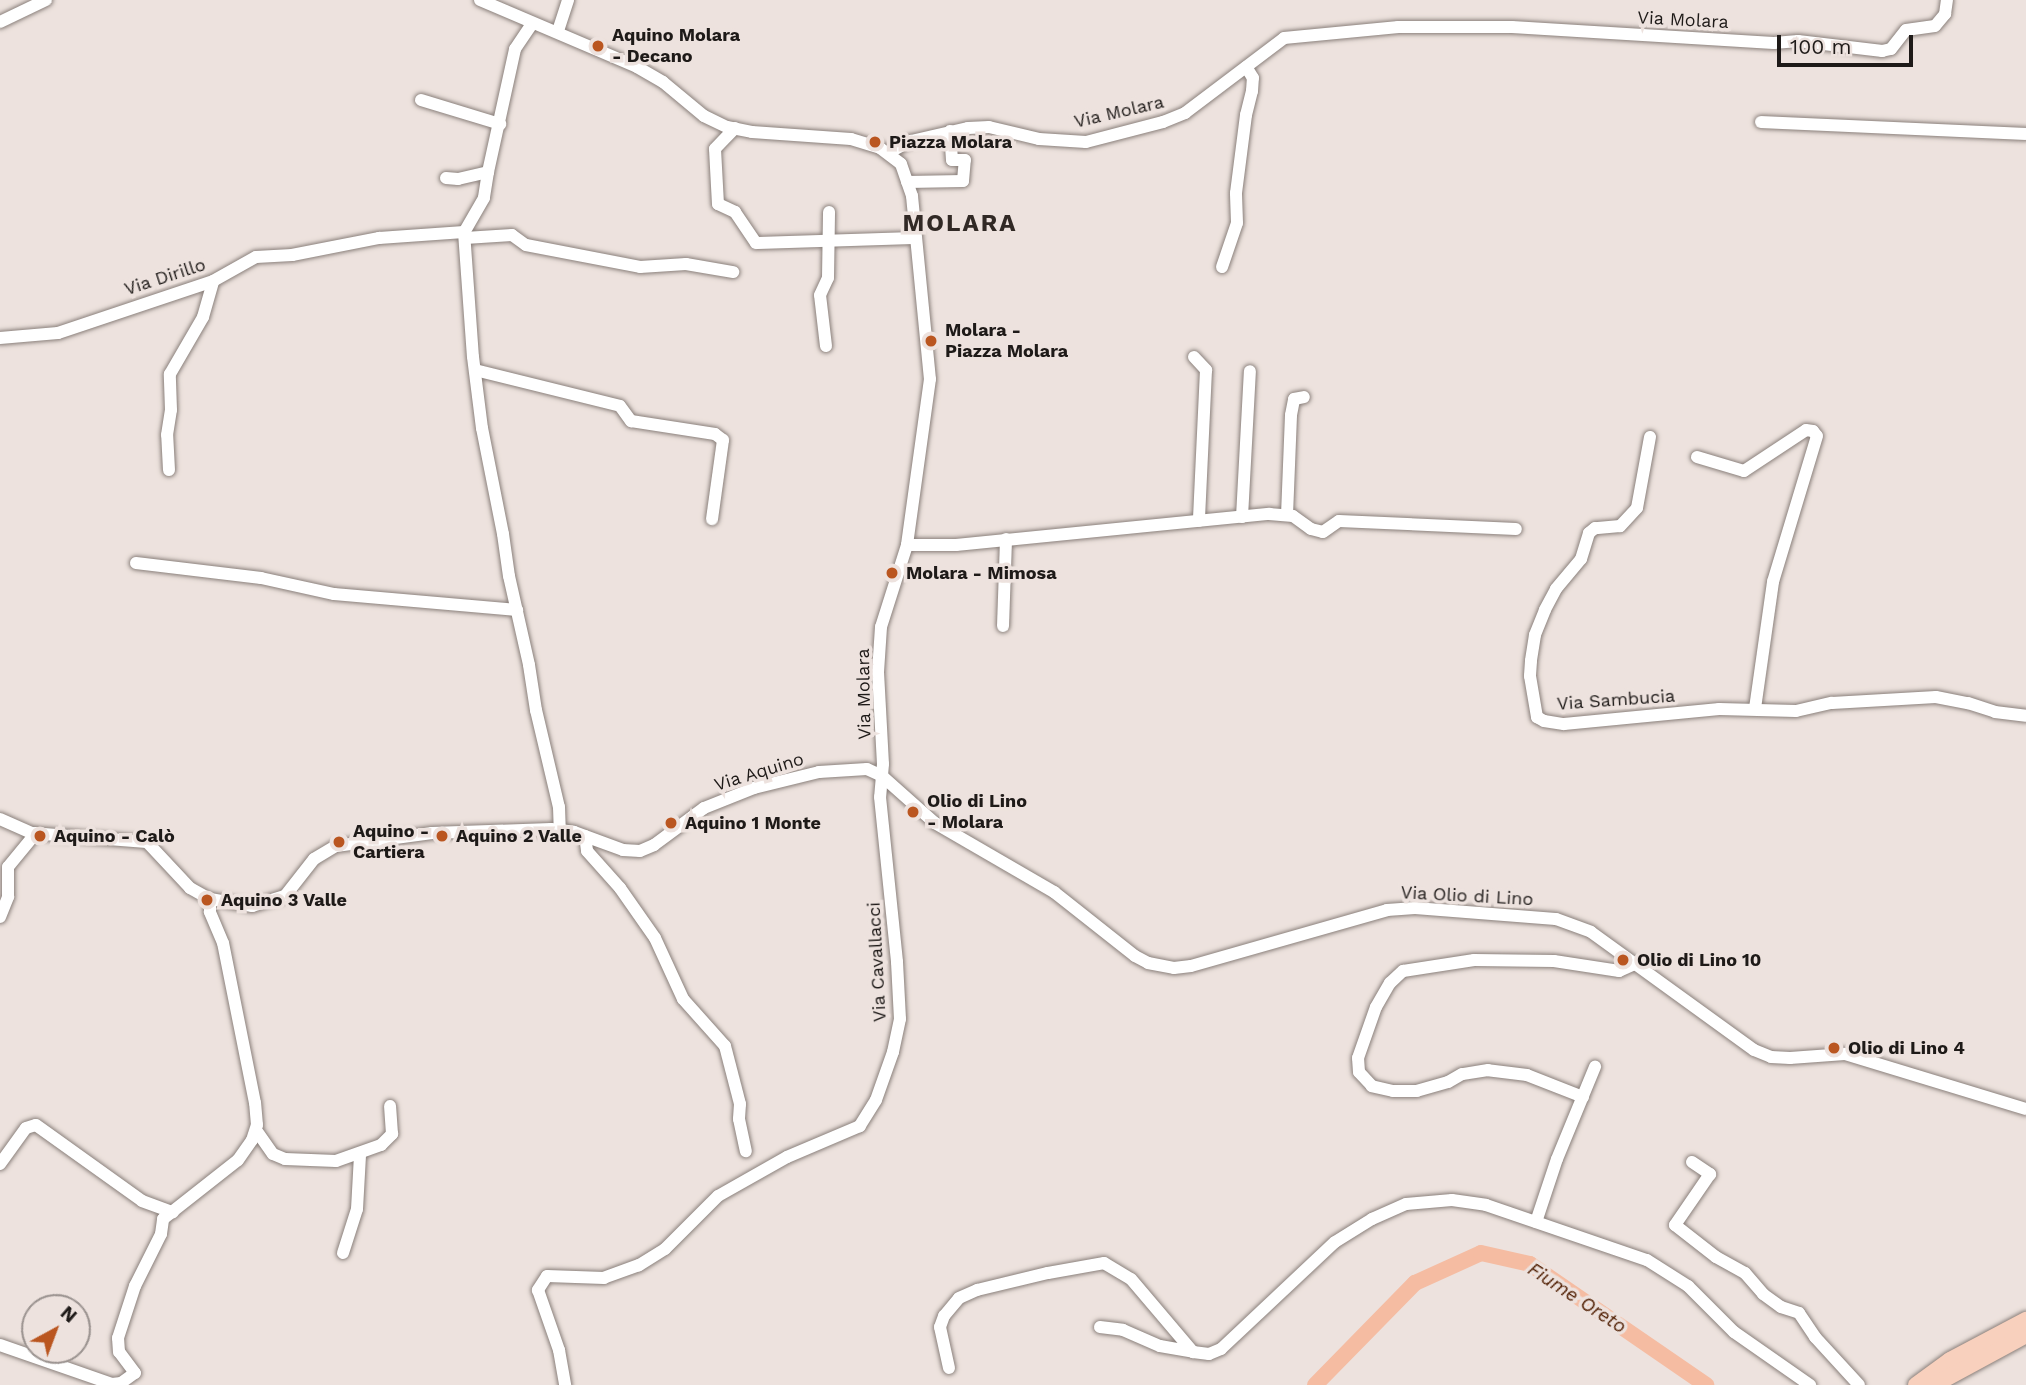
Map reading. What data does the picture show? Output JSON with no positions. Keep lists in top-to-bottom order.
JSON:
{
  "streets": {
    "street": [
      "Via Molara",
      "Via Dirillo",
      "Via Sambucia",
      "Via Aquino",
      "Via Olio di Lino",
      "Via Cavallacci"
    ]
  },
  "crossings": [
    ["Via Molara", "Via Aquino"],
    ["Via Molara", "Via Olio di Lino"],
    ["Via Molara", "Via Cavallacci"],
    ["Via Aquino", "Via Olio di Lino"],
    ["Via Aquino", "Via Cavallacci"],
    ["Via Olio di Lino", "Via Cavallacci"]
  ],
  "districts": ["MOLARA"],
  "water": ["Fiume Oreto"],
  "places": [
    "Aquino Molara - Decano",
    "Piazza Molara",
    "Molara - Piazza Molara",
    "Molara - Mimosa",
    "Olio di Lino - Molara",
    "Aquino 1 Monte",
    "Aquino - Calò",
    "Aquino 2 Valle",
    "Aquino - Cartiera",
    "Aquino 3 Valle",
    "Olio di Lino 10",
    "Olio di Lino 4"
  ],
  "scale_bar": "100 m",
  "north": "top right"
}
